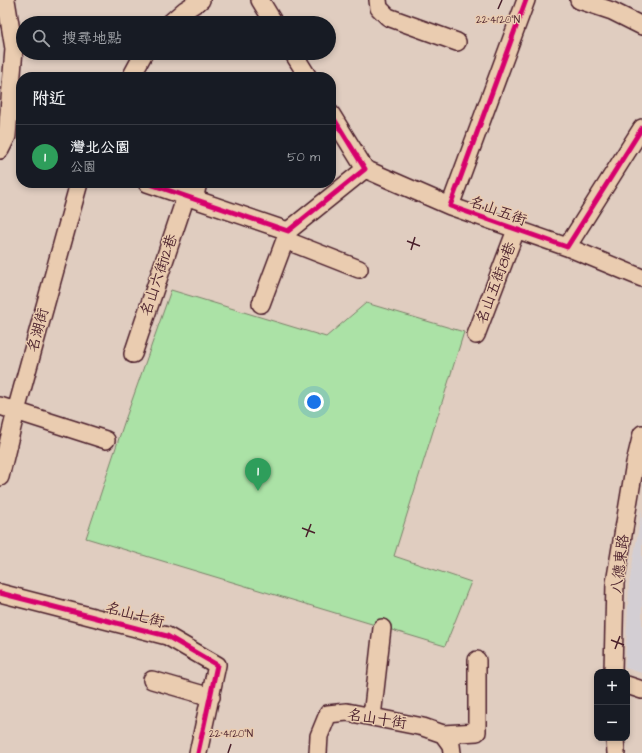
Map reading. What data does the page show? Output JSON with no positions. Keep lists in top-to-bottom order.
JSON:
{
  "streets": {
    "street": [
      "名山五街",
      "名山六街12巷",
      "名山五街81巷",
      "名湖街",
      "八德東路",
      "名山七街",
      "名山十街"
    ]
  },
  "crossings": [
    ["名山五街", "名山五街81巷"]
  ],
  "page": {
    "search": "搜尋地點",
    "heading": "附近",
    "list": [
      {
        "mark": "1",
        "name": "灣北公園",
        "note": "公園",
        "value": "50 m"
      }
    ],
    "pins": "1",
    "map_buttons": ["+", "−"]
  },
  "coordinates": ["22°41'20\"N"]
}
